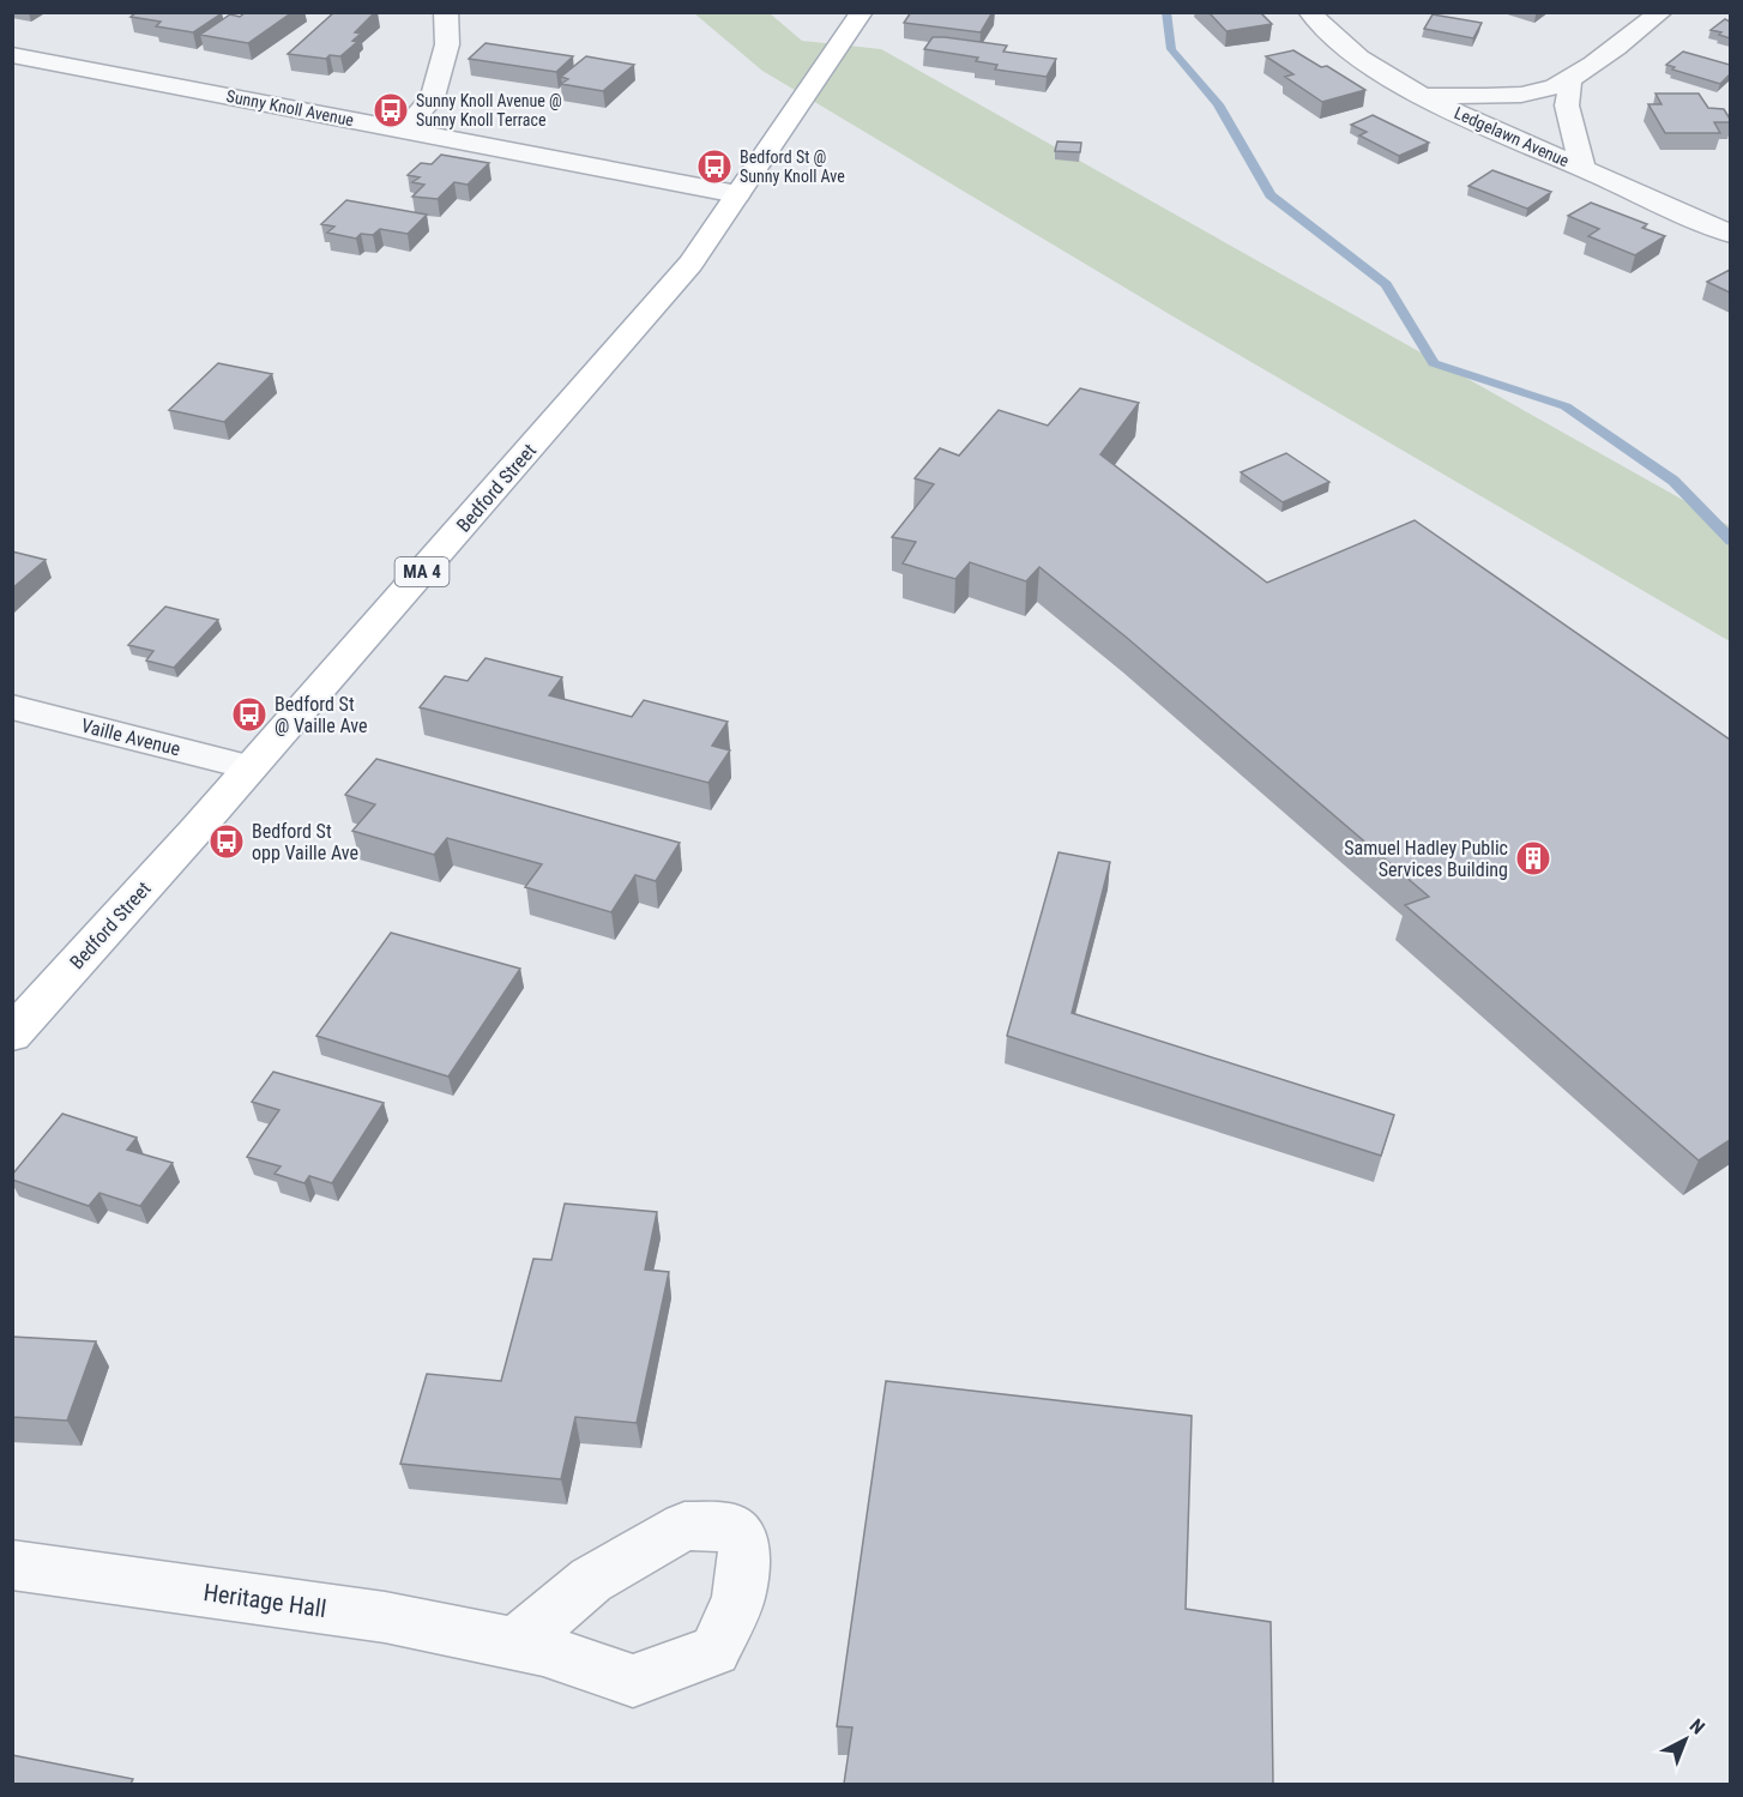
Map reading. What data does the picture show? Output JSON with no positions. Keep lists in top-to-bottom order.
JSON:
{
  "streets": {
    "main road": ["Bedford Street", "MA 4"],
    "street": [
      "Sunny Knoll Avenue",
      "Ledgelawn Avenue",
      "Vaille Avenue",
      "Heritage Hall"
    ]
  },
  "crossings": [
    ["Sunny Knoll Avenue", "Bedford Street"],
    ["Bedford Street", "Vaille Avenue"]
  ],
  "places": {
    "bus stop": [
      "Sunny Knoll Avenue @ Sunny Knoll Terrace",
      "Bedford St @ Sunny Knoll Ave",
      "Bedford St @ Vaille Ave",
      "Bedford St opp Vaille Ave"
    ],
    "building": ["Samuel Hadley Public Services Building"]
  },
  "north": "top right"
}
